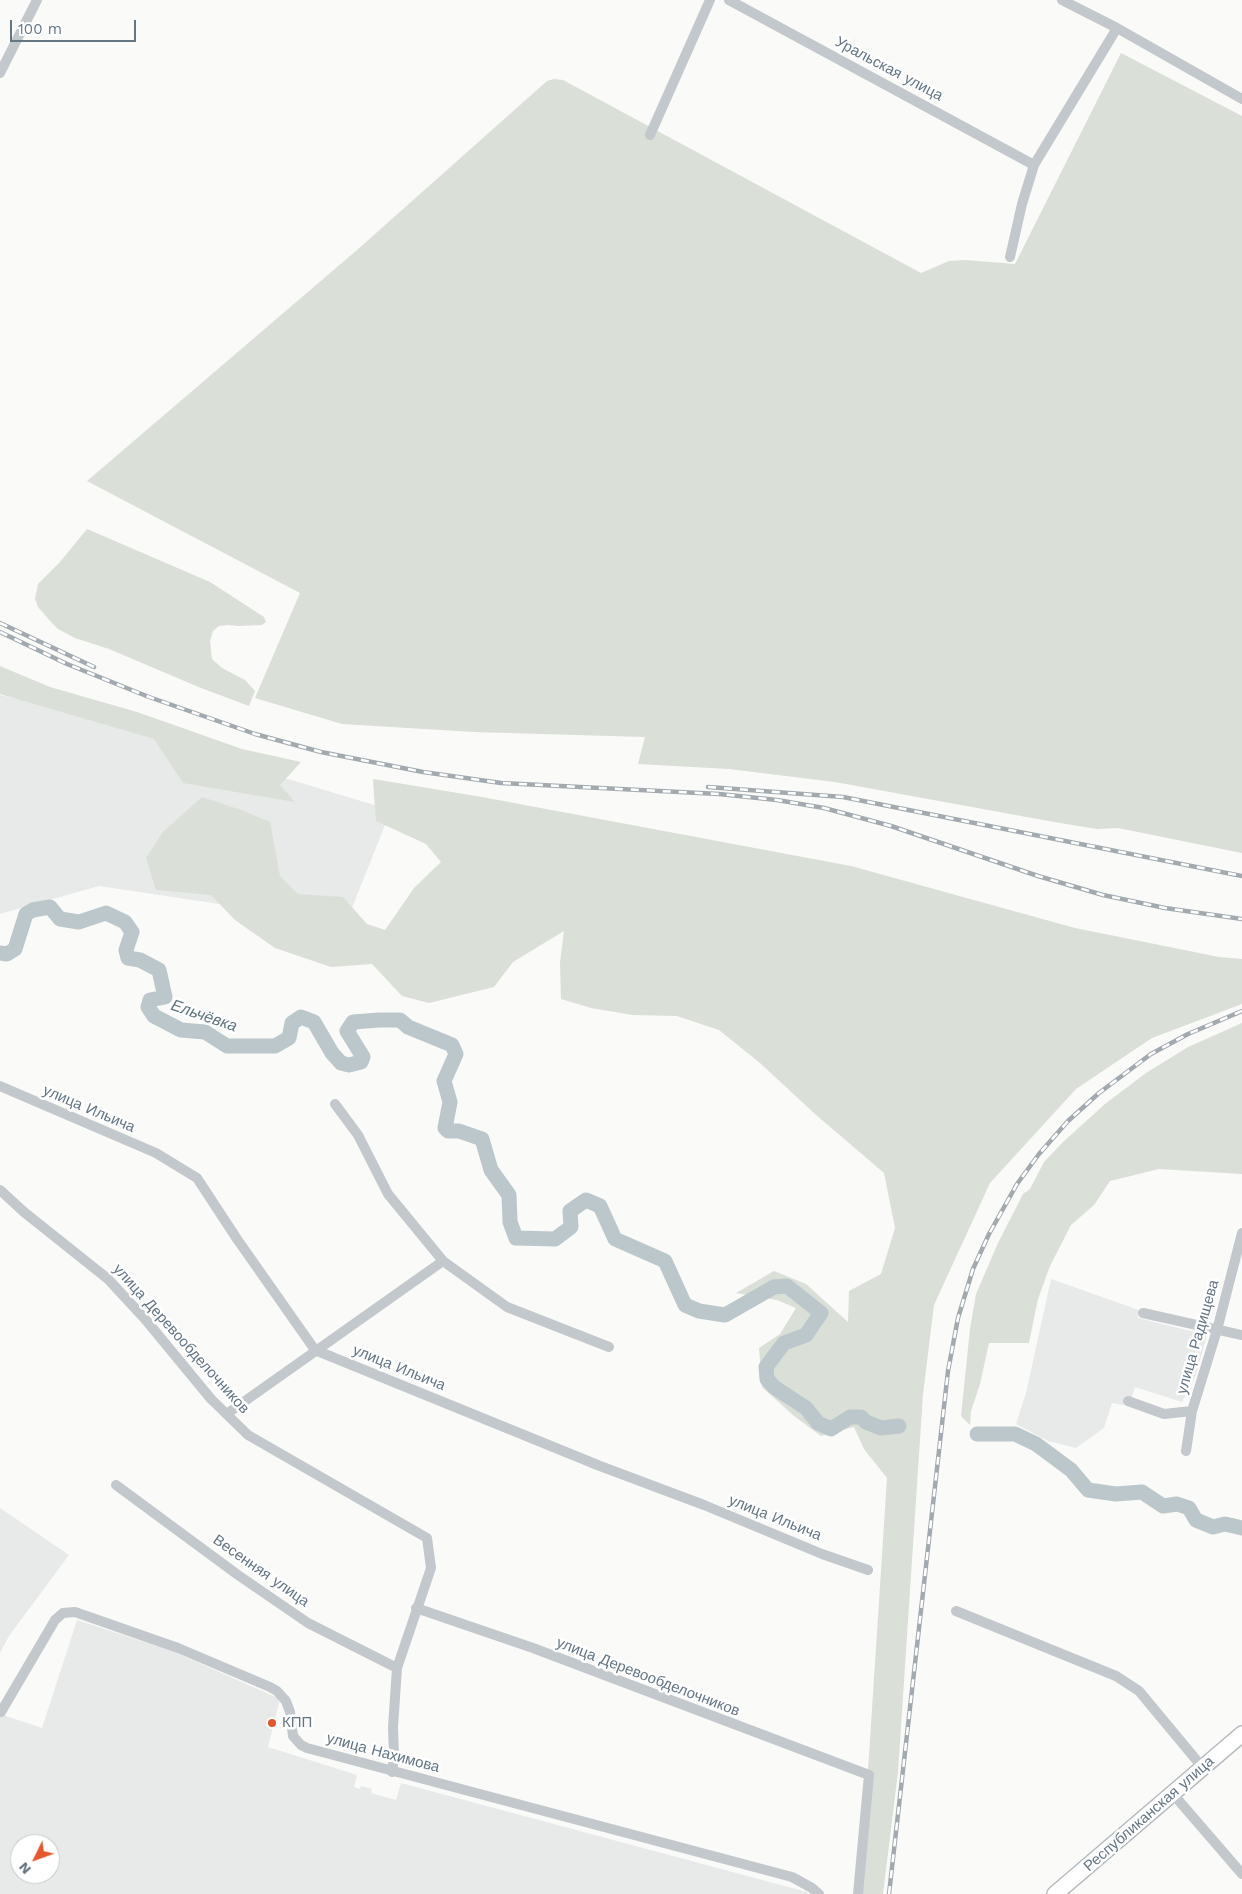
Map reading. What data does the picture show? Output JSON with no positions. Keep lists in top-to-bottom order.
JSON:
{
  "streets": {
    "main road": ["Республиканская улица"],
    "street": [
      "Уральская улица",
      "улица Ильича",
      "улица Радищева",
      "улица Деревообделочников",
      "Весенняя улица",
      "улица Нахимова"
    ]
  },
  "water": ["Ельчёвка"],
  "places": ["КПП"],
  "scale_bar": "100 m",
  "north": "bottom left"
}
